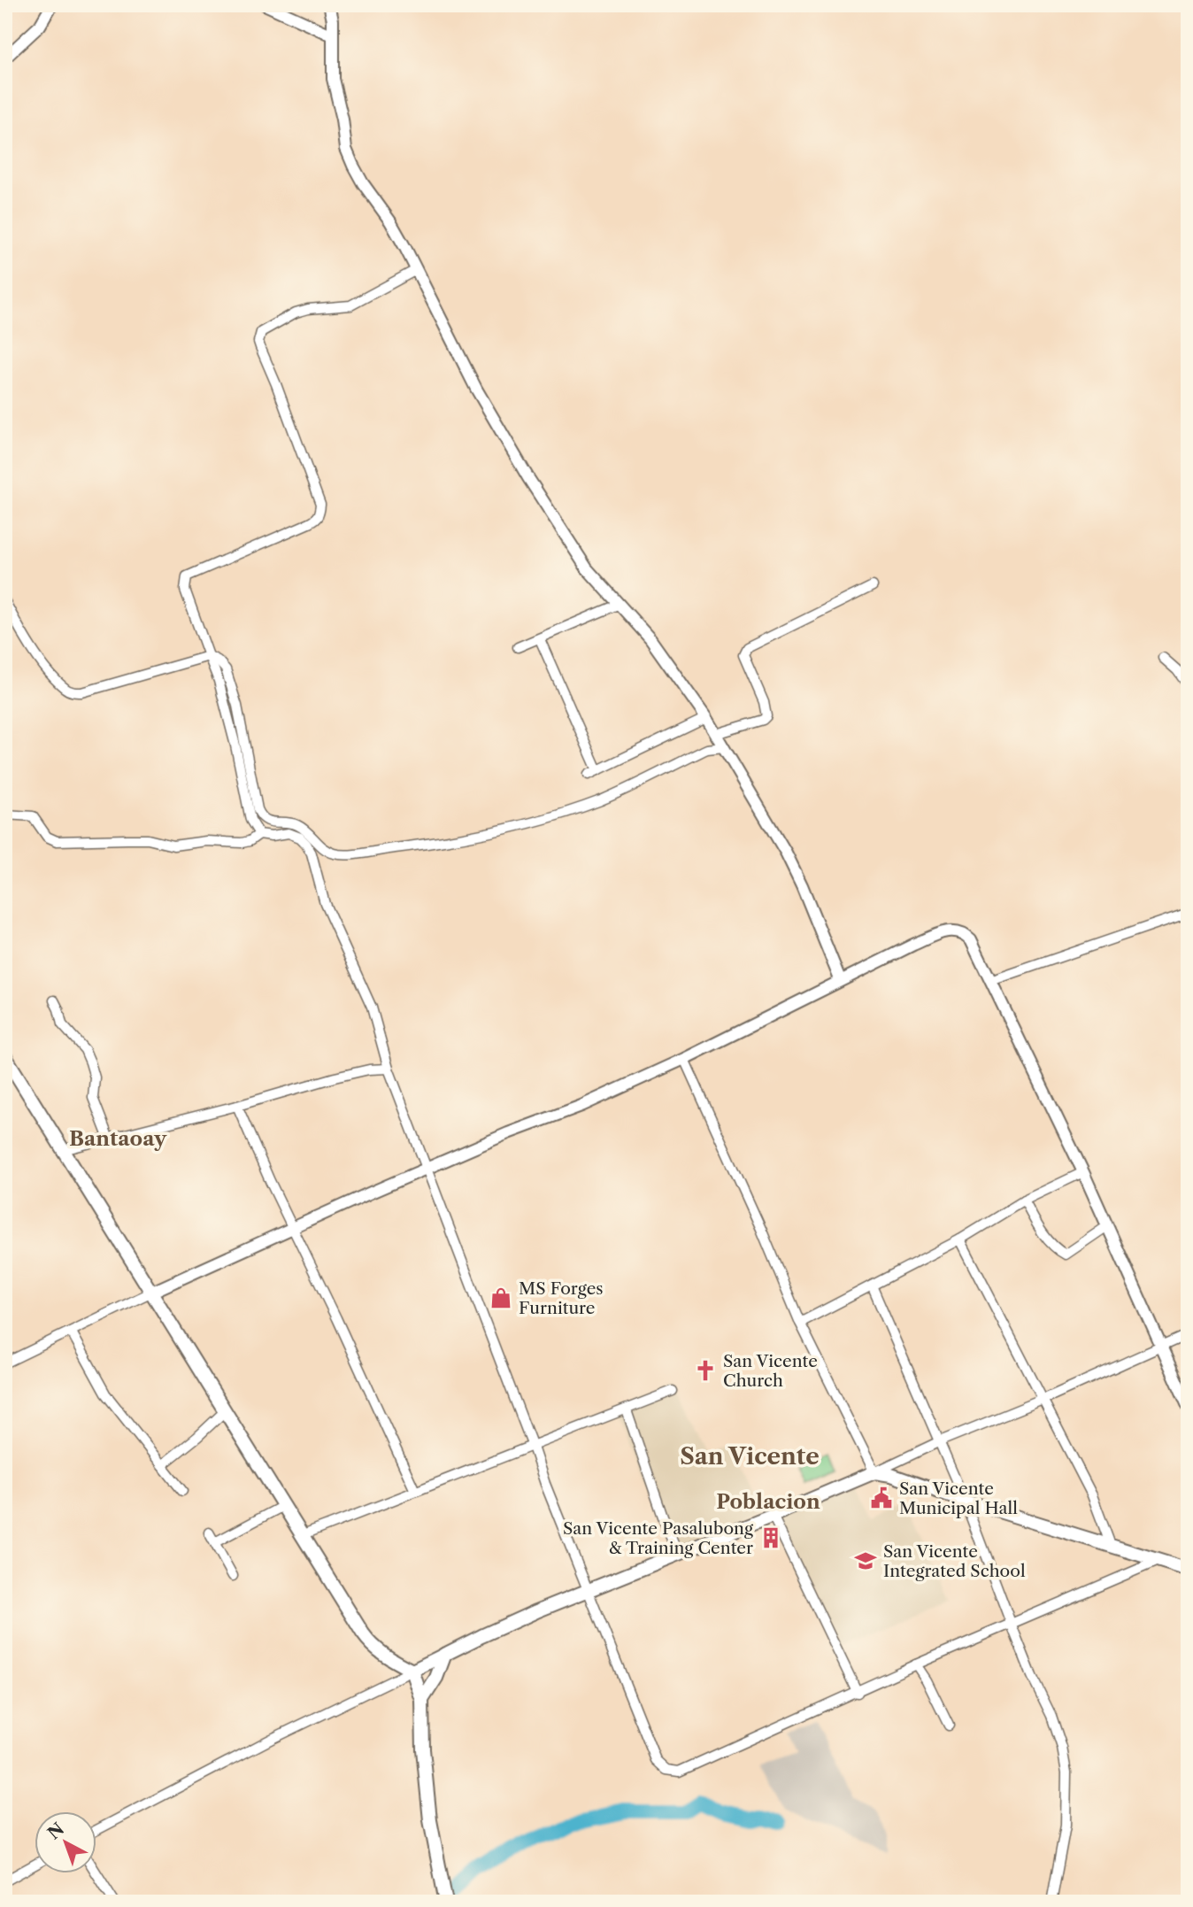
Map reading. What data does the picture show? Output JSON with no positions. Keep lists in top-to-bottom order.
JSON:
{
  "districts": ["Bantaoay", "San Vicente", "Poblacion"],
  "places": {
    "shop": ["MS Forges Furniture"],
    "church": ["San Vicente Church"],
    "public building": ["San Vicente Municipal Hall"],
    "building": ["San Vicente Pasalubong & Training Center"],
    "school or university": ["San Vicente Integrated School"]
  },
  "north": "top left"
}
